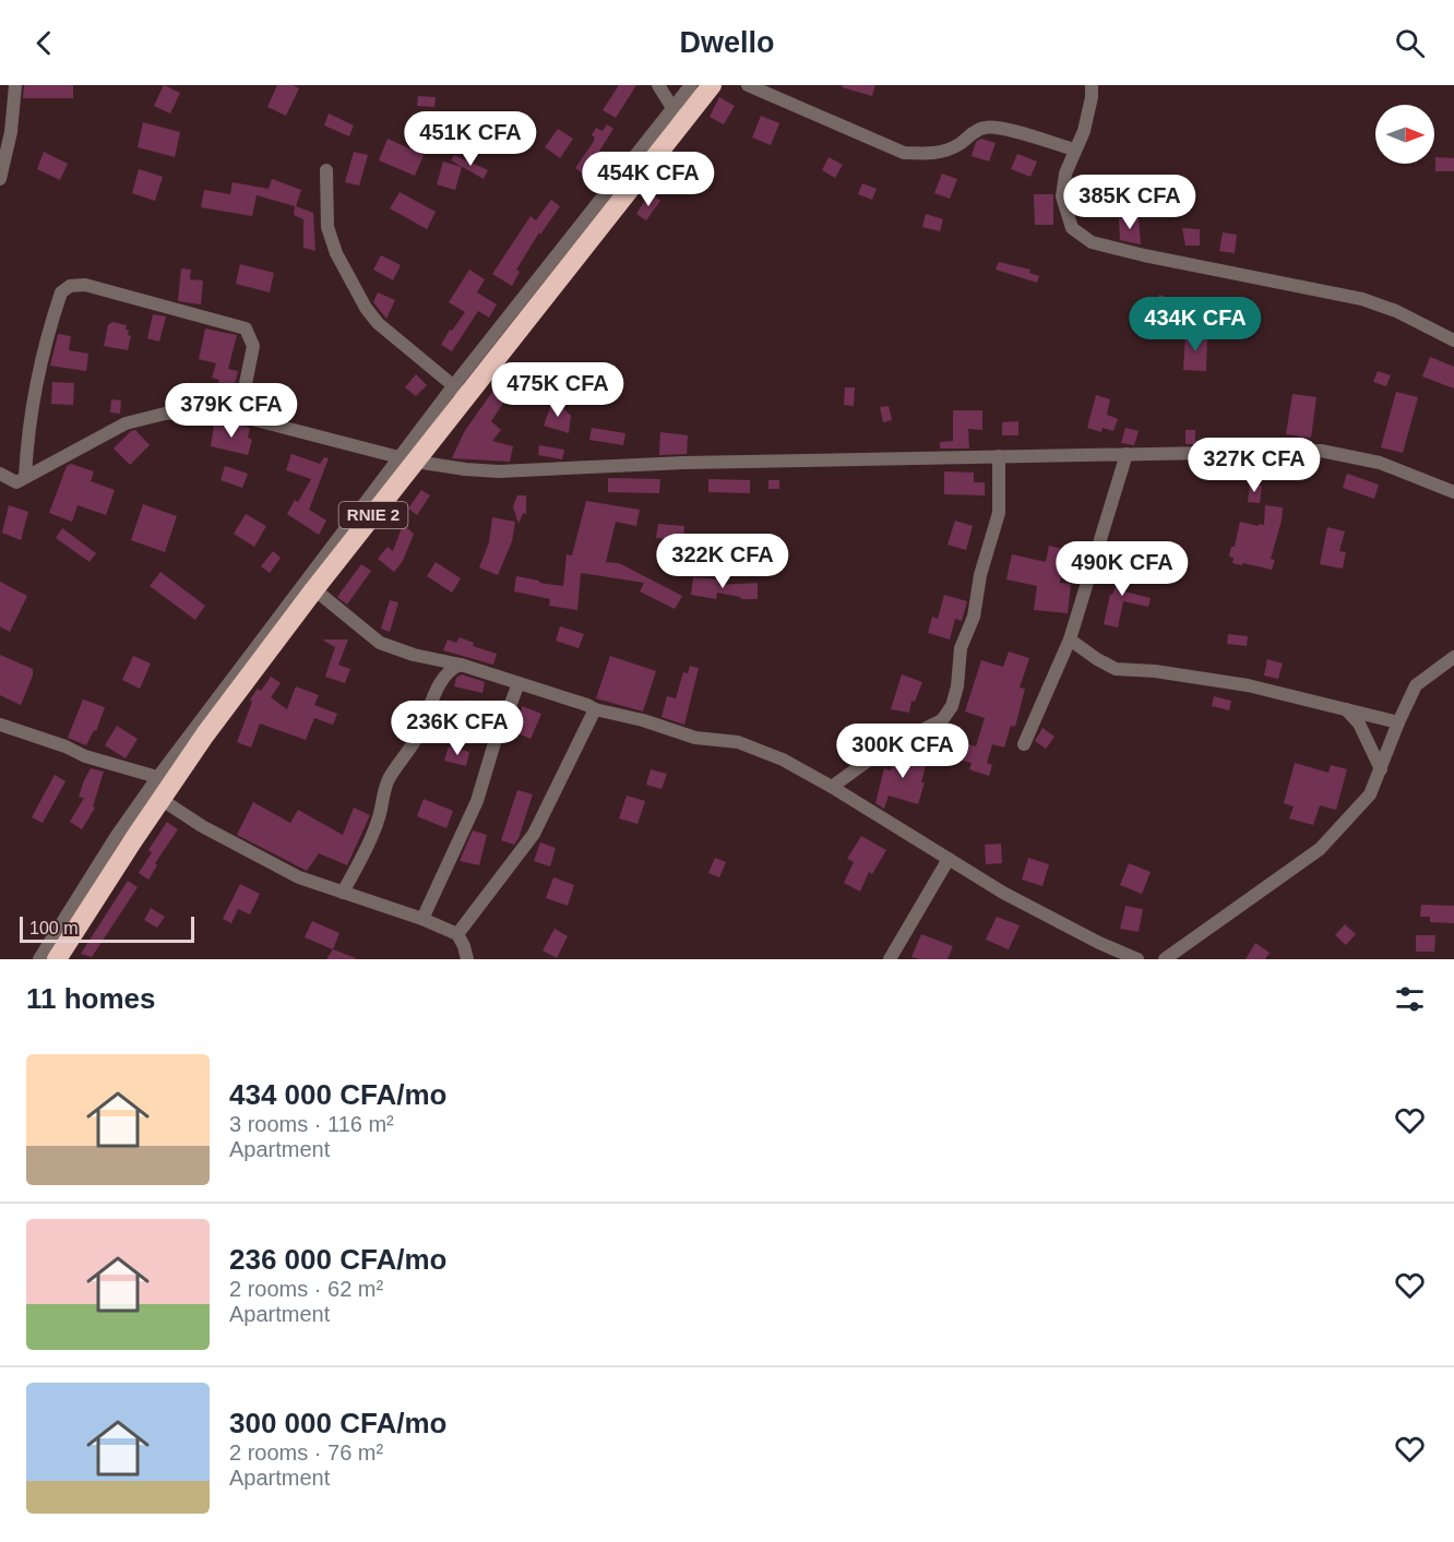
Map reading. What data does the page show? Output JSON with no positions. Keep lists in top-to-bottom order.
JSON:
{
  "streets": {
    "highway": ["RNIE 2"]
  },
  "scale_bar": "100 m",
  "north": "right",
  "page": {
    "header": "Dwello",
    "price": [
      "451K CFA",
      "454K CFA",
      "385K CFA",
      "434K CFA",
      "475K CFA",
      "379K CFA",
      "327K CFA",
      "322K CFA",
      "490K CFA",
      "236K CFA",
      "300K CFA"
    ],
    "scale": "100 m",
    "heading": "11 homes",
    "list": [
      {
        "name": "434 000 CFA/mo",
        "note": "3 rooms · 116 m² · Apartment"
      },
      {
        "name": "236 000 CFA/mo",
        "note": "2 rooms · 62 m² · Apartment"
      },
      {
        "name": "300 000 CFA/mo",
        "note": "2 rooms · 76 m² · Apartment"
      }
    ]
  }
}
